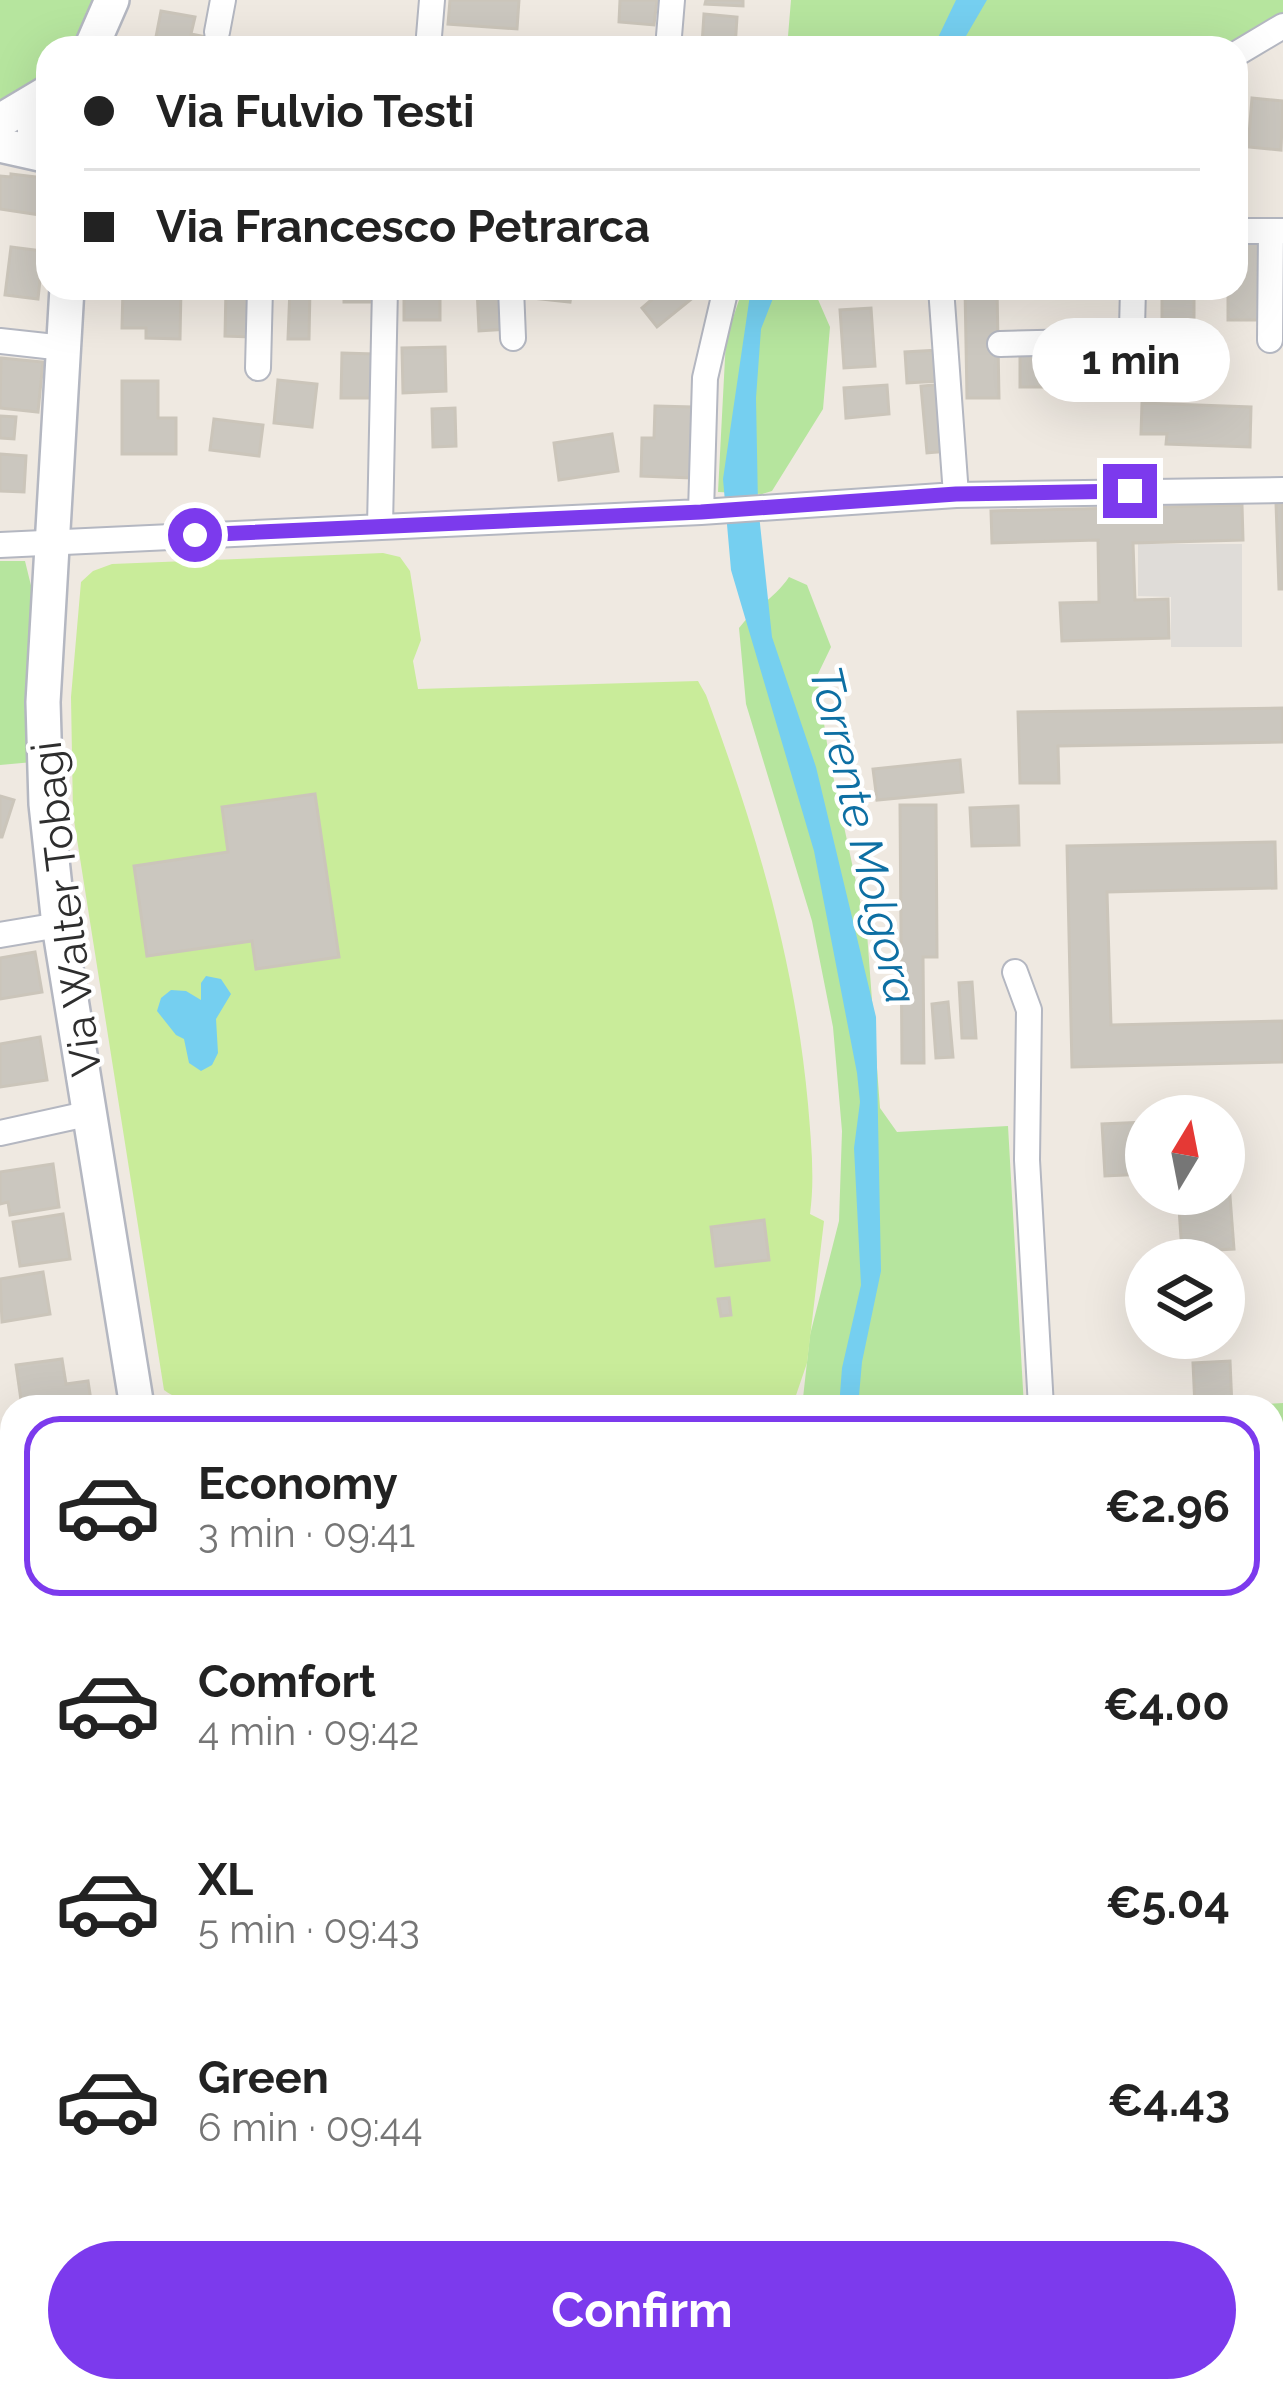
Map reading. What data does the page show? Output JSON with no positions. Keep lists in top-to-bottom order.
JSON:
{
  "streets": {
    "street": ["Via Walter Tobagi"]
  },
  "water": ["Torrente Molgora"],
  "north": "top",
  "page": {
    "banner": ["Via Fulvio Testi", "Via Francesco Petrarca"],
    "bubble": "1 min",
    "list": [
      {
        "name": "Economy",
        "note": "3 min · 09:41",
        "value": "€2.96"
      },
      {
        "name": "Comfort",
        "note": "4 min · 09:42",
        "value": "€4.00"
      },
      {
        "name": "XL",
        "note": "5 min · 09:43",
        "value": "€5.04"
      },
      {
        "name": "Green",
        "note": "6 min · 09:44",
        "value": "€4.43"
      }
    ],
    "buttons": "Confirm"
  }
}
